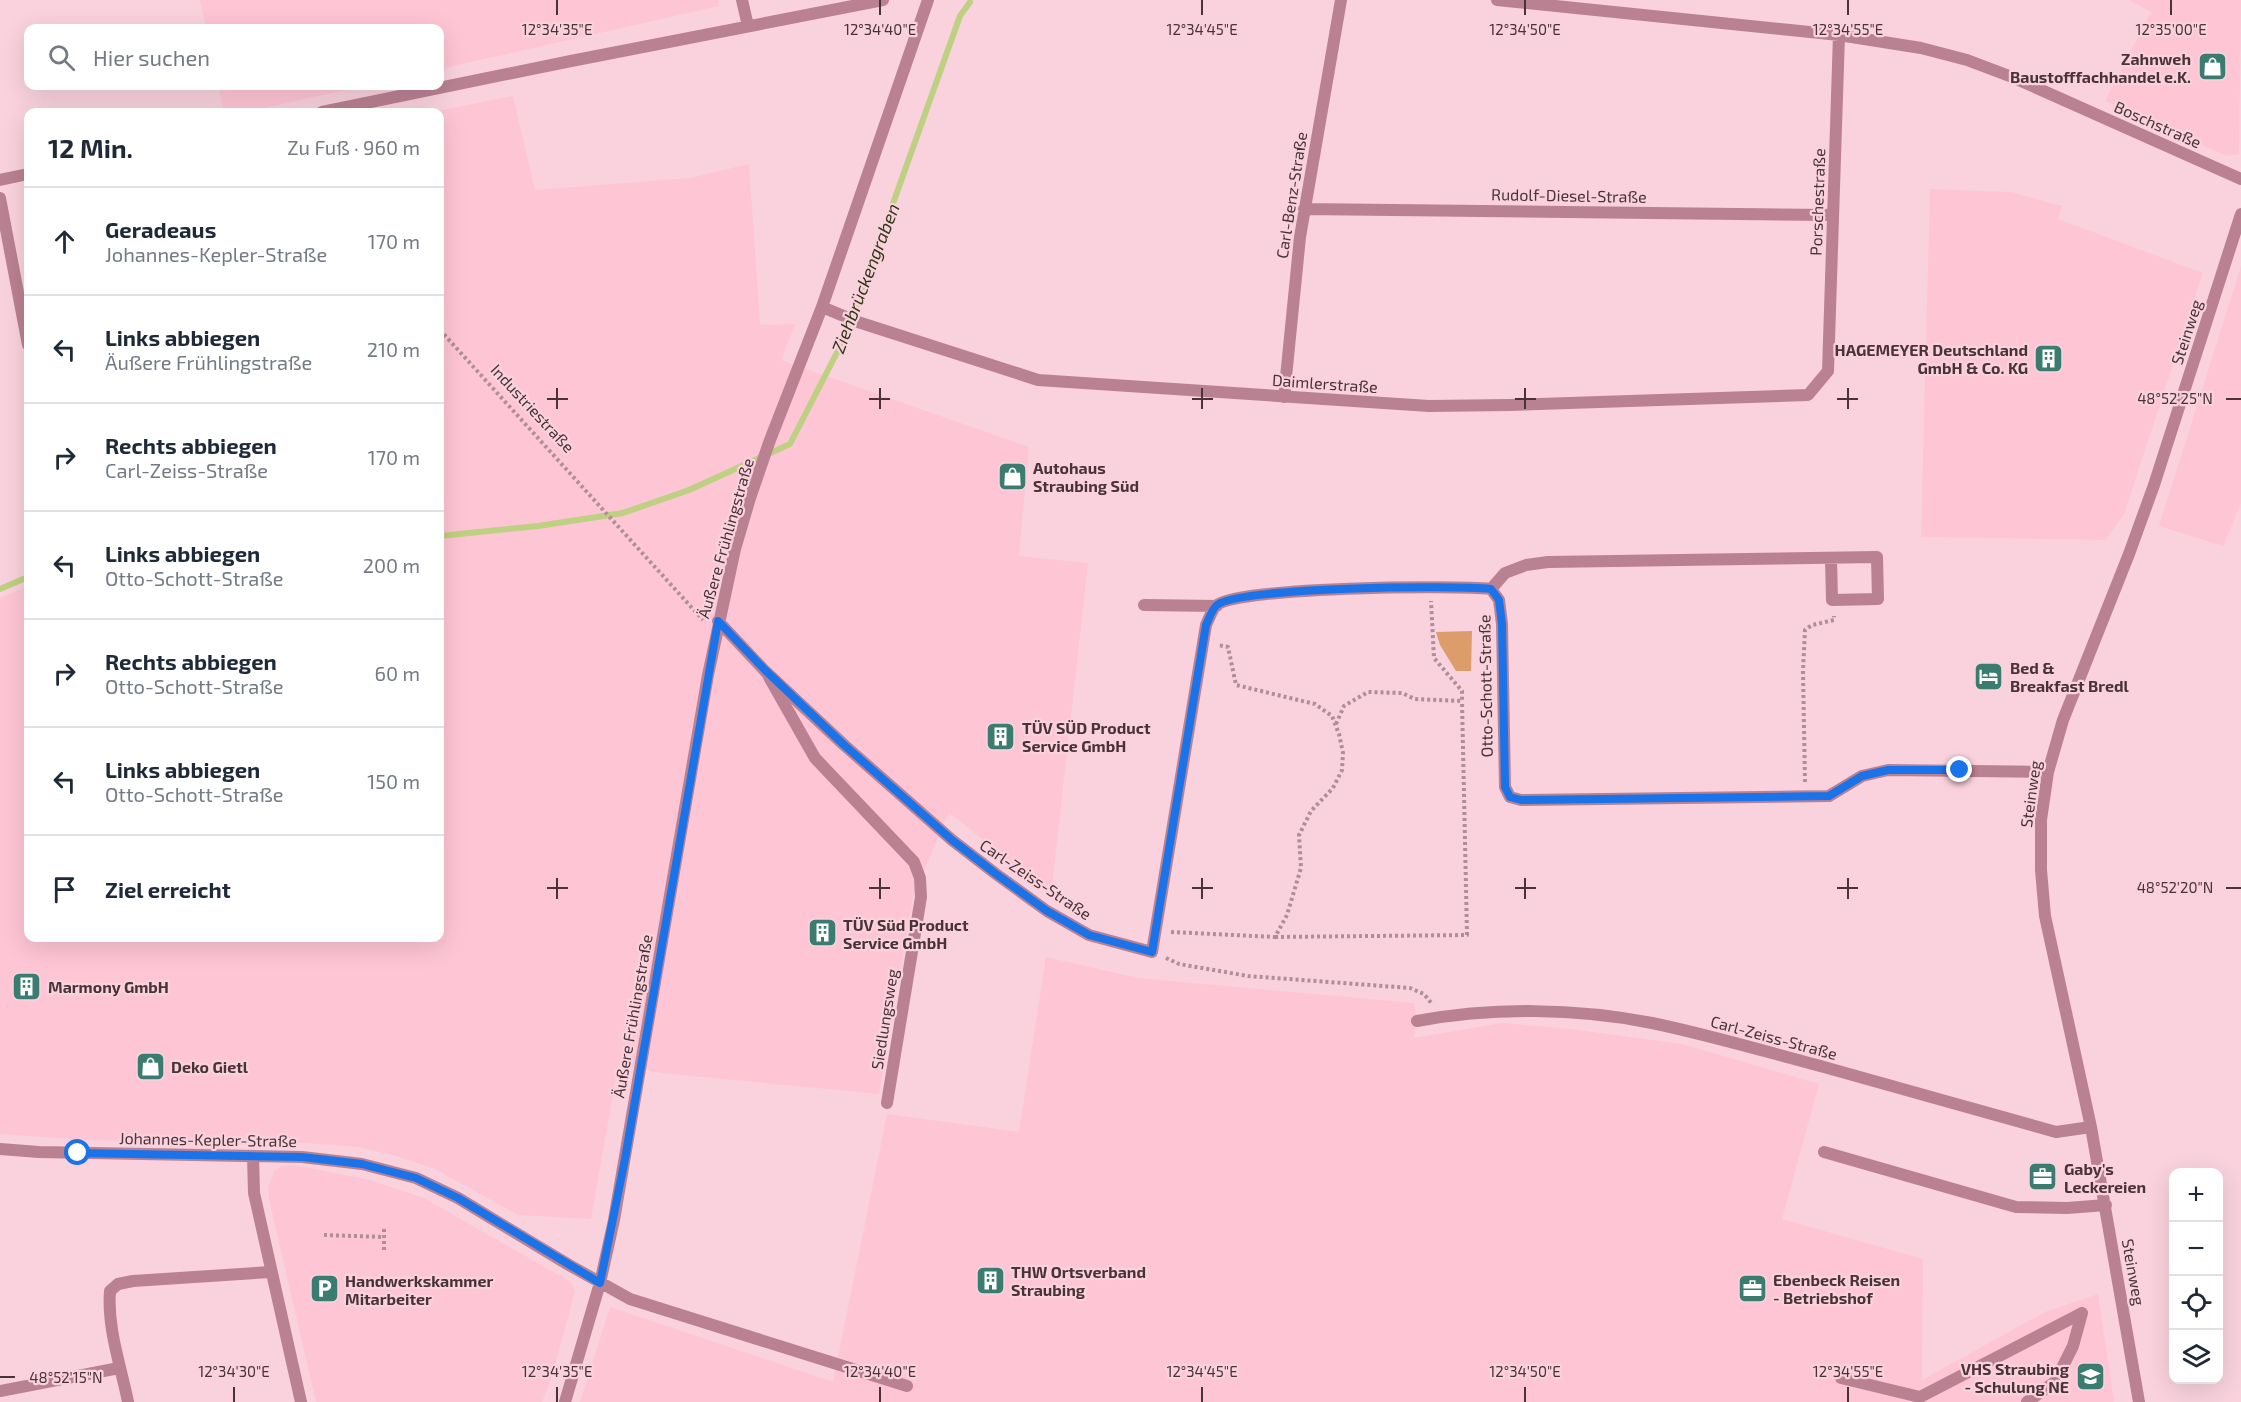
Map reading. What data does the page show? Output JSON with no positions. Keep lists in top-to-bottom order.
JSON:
{
  "streets": {
    "street": [
      "Boschstraße",
      "Carl-Benz-Straße",
      "Rudolf-Diesel-Straße",
      "Porschestraße",
      "Steinweg",
      "Daimlerstraße",
      "Äußere Frühlingstraße",
      "Otto-Schott-Straße",
      "Carl-Zeiss-Straße",
      "Siedlungsweg",
      "Johannes-Kepler-Straße"
    ],
    "path": ["Industriestraße"]
  },
  "crossings": [
    ["Boschstraße", "Porschestraße"],
    ["Carl-Benz-Straße", "Rudolf-Diesel-Straße"],
    ["Carl-Benz-Straße", "Daimlerstraße"],
    ["Rudolf-Diesel-Straße", "Porschestraße"],
    ["Porschestraße", "Daimlerstraße"],
    ["Steinweg", "Otto-Schott-Straße"],
    ["Steinweg", "Carl-Zeiss-Straße"],
    ["Daimlerstraße", "Äußere Frühlingstraße"],
    ["Industriestraße", "Äußere Frühlingstraße"],
    ["Industriestraße", "Carl-Zeiss-Straße"],
    ["Äußere Frühlingstraße", "Carl-Zeiss-Straße"],
    ["Äußere Frühlingstraße", "Johannes-Kepler-Straße"],
    ["Carl-Zeiss-Straße", "Siedlungsweg"]
  ],
  "water": ["Ziehbrückengraben"],
  "places": {
    "shop": ["Zahnweh Baustofffachhandel e.K.", "Autohaus Straubing Süd", "Deko Gietl"],
    "building": [
      "HAGEMEYER Deutschland GmbH & Co. KG",
      "TÜV SÜD Product Service GmbH",
      "TÜV Süd Product Service GmbH",
      "Marmony GmbH",
      "THW Ortsverband Straubing"
    ],
    "hotel": ["Bed & Breakfast Bredl"],
    "office": ["Gaby's Leckereien", "Ebenbeck Reisen - Betriebshof"],
    "parking": ["Handwerkskammer Mitarbeiter"],
    "school or university": ["VHS Straubing - Schulung NE"]
  },
  "page": {
    "search": "Hier suchen",
    "heading": ["12 Min.", "Zu Fuß · 960 m"],
    "list": [
      ["Geradeaus", "Johannes-Kepler-Straße", "170 m"],
      ["Links abbiegen", "Äußere Frühlingstraße", "210 m"],
      ["Rechts abbiegen", "Carl-Zeiss-Straße", "170 m"],
      ["Links abbiegen", "Otto-Schott-Straße", "200 m"],
      ["Rechts abbiegen", "Otto-Schott-Straße", "60 m"],
      ["Links abbiegen", "Otto-Schott-Straße", "150 m"],
      "Ziel erreicht"
    ],
    "map_buttons": ["+", "−"]
  },
  "coordinates": [
    "12°34'35\"E",
    "12°34'40\"E",
    "12°34'45\"E",
    "12°34'50\"E",
    "12°34'55\"E",
    "12°35'00\"E",
    "48°52'25\"N",
    "48°52'20\"N",
    "12°34'30\"E",
    "48°52'15\"N"
  ]
}
